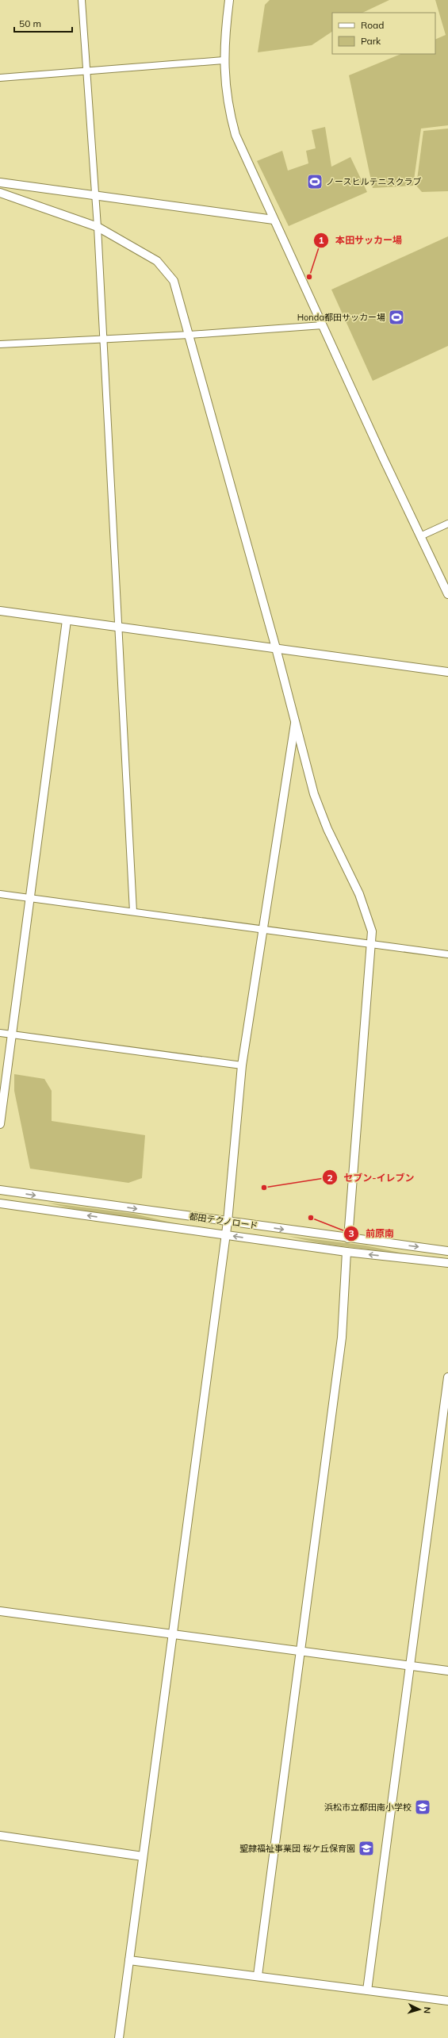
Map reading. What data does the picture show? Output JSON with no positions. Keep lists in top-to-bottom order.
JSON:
{
  "streets": {
    "street": ["都田テクノロード"]
  },
  "places": {
    "sports": ["ノースヒルテニスクラブ", "Honda都田サッカー場"],
    "other": ["本田サッカー場", "セブン-イレブン", "前原南"],
    "school or university": ["浜松市立都田南小学校", "聖隷福祉事業団 桜ケ丘保育園"]
  },
  "legend": ["Road", "Park"],
  "scale_bar": "50 m",
  "north": "right"
}
